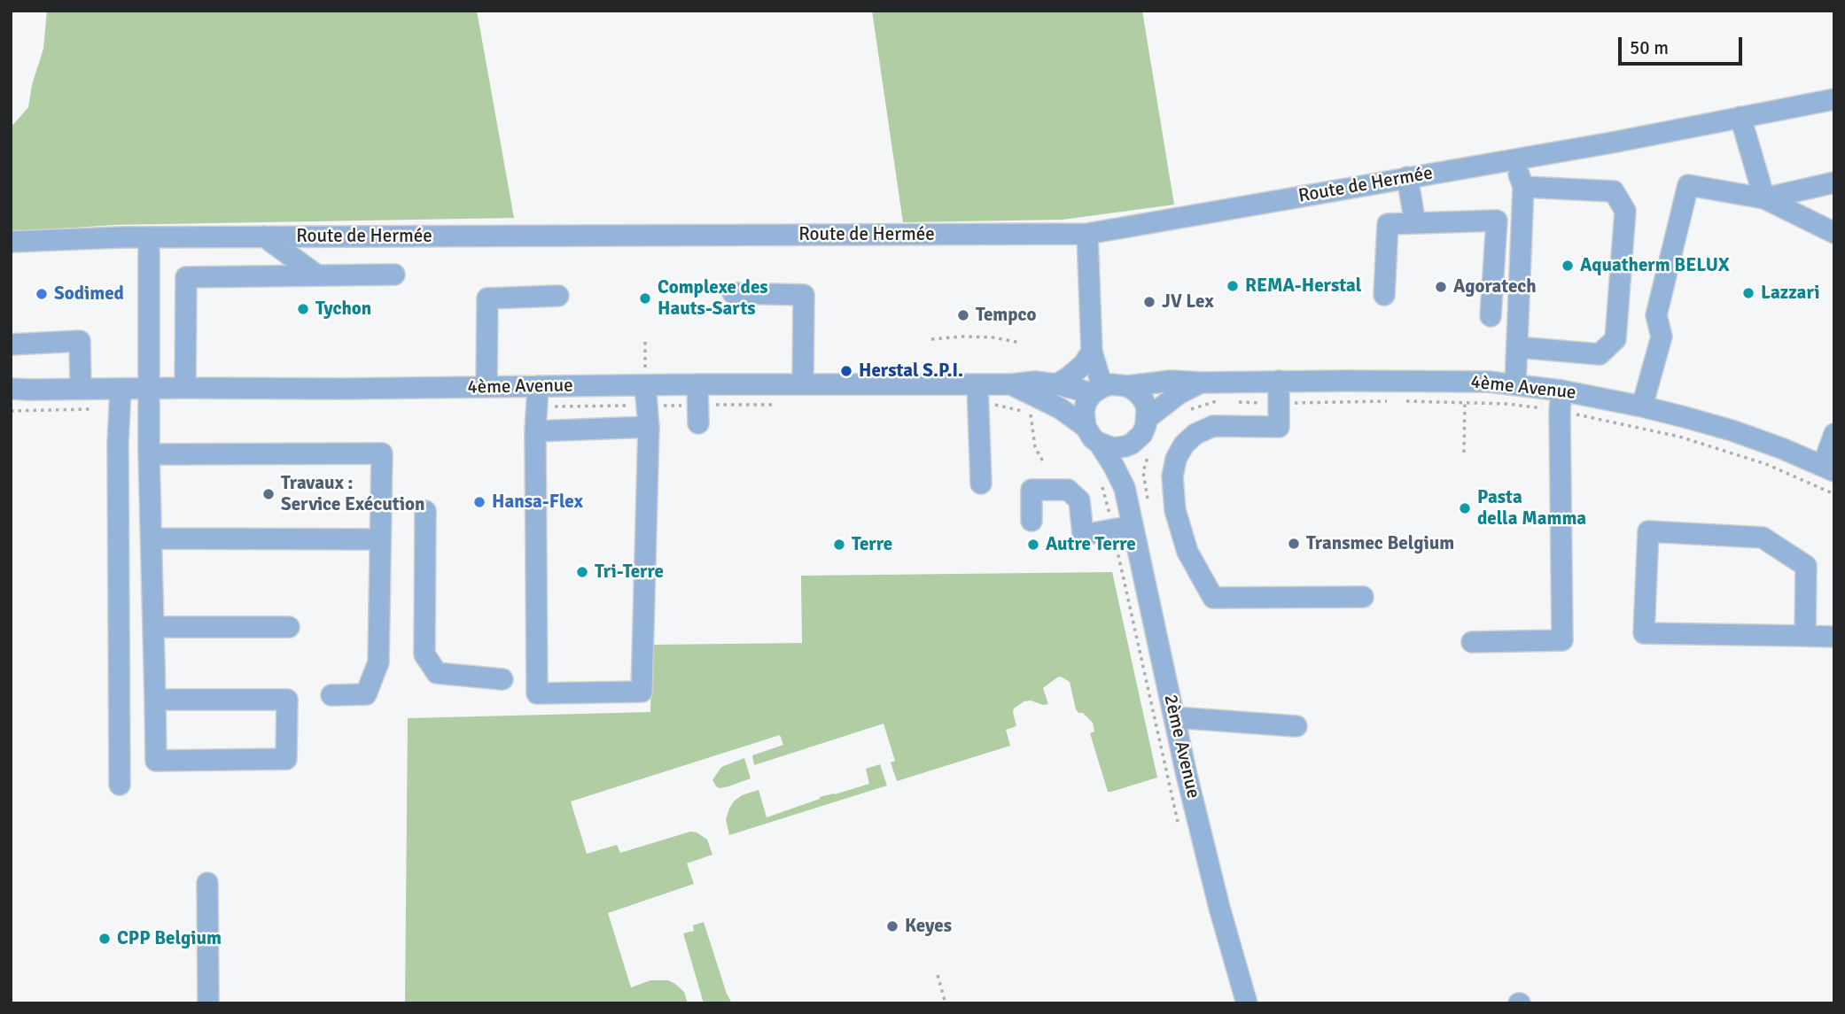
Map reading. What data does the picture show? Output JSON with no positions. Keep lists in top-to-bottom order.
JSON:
{
  "streets": {
    "street": ["Route de Hermée", "4ème Avenue", "2ème Avenue"]
  },
  "crossings": [
    ["4ème Avenue", "2ème Avenue"]
  ],
  "places": [
    "Aquatherm BELUX",
    "REMA-Herstal",
    "Agoratech",
    "Lazzari",
    "Sodimed",
    "Complexe des Hauts-Sarts",
    "JV Lex",
    "Tychon",
    "Tempco",
    "Herstal S.P.I.",
    "Travaux : Service Exécution",
    "Hansa-Flex",
    "Pasta della Mamma",
    "Transmec Belgium",
    "Terre",
    "Autre Terre",
    "Tri-Terre",
    "Keyes",
    "CPP Belgium"
  ],
  "scale_bar": "50 m"
}
